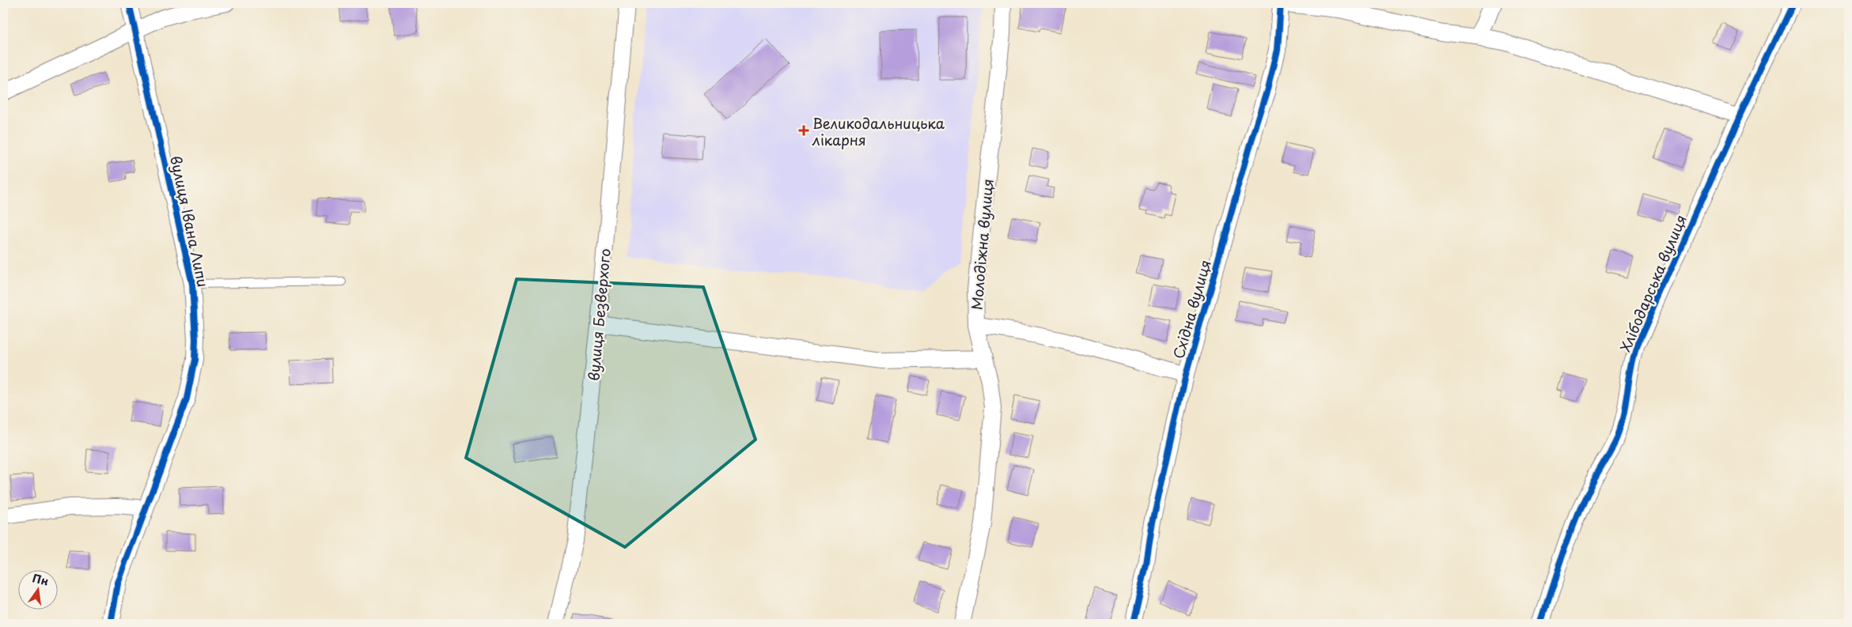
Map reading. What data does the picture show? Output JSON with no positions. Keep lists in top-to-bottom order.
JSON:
{
  "streets": {
    "street": [
      "вулиця Івана Липи",
      "Молодіжна вулиця",
      "Хлібодарська вулиця",
      "Східна вулиця",
      "вулиця Безверхого"
    ]
  },
  "places": {
    "health": ["Великодальницька лікарня"]
  },
  "north": "top"
}
